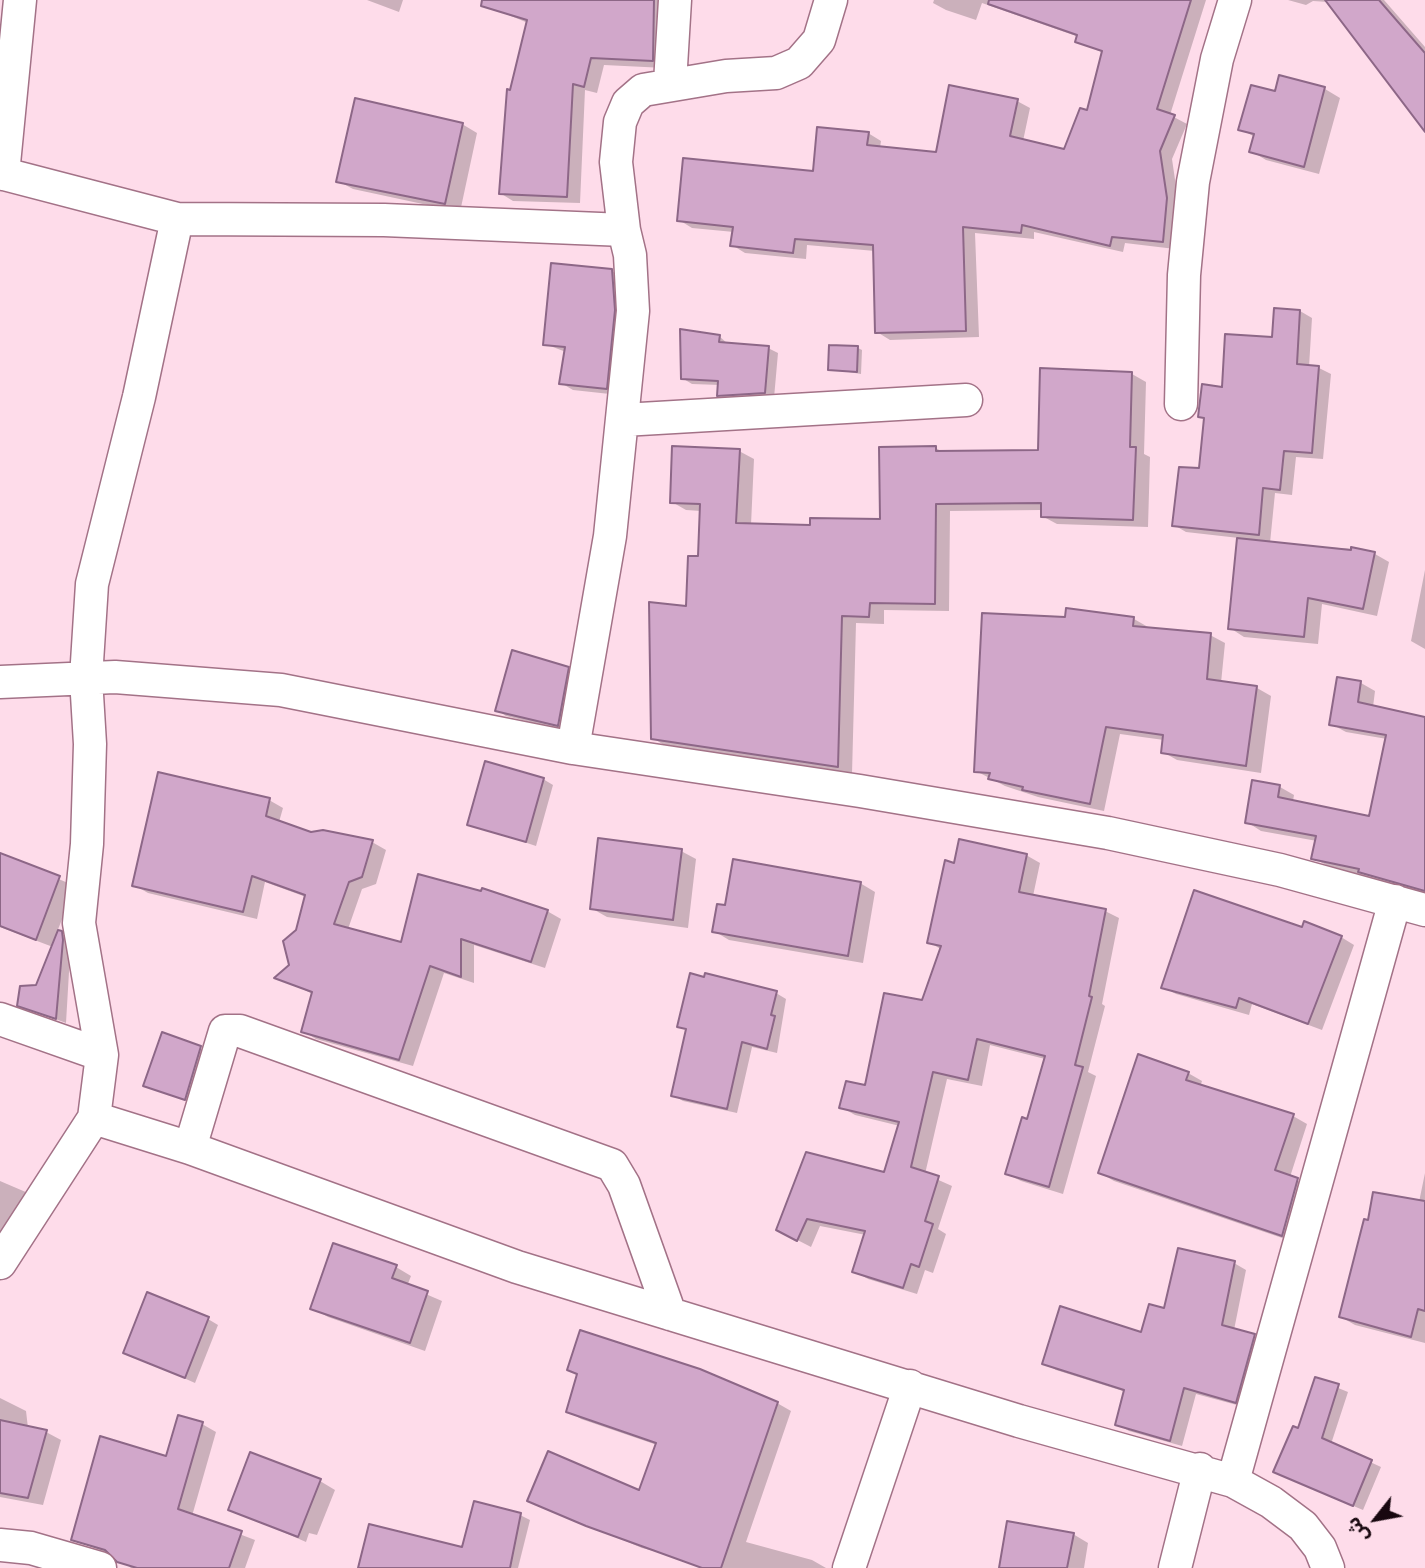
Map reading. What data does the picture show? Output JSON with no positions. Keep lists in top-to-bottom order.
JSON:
{
  "north": "bottom left"
}
